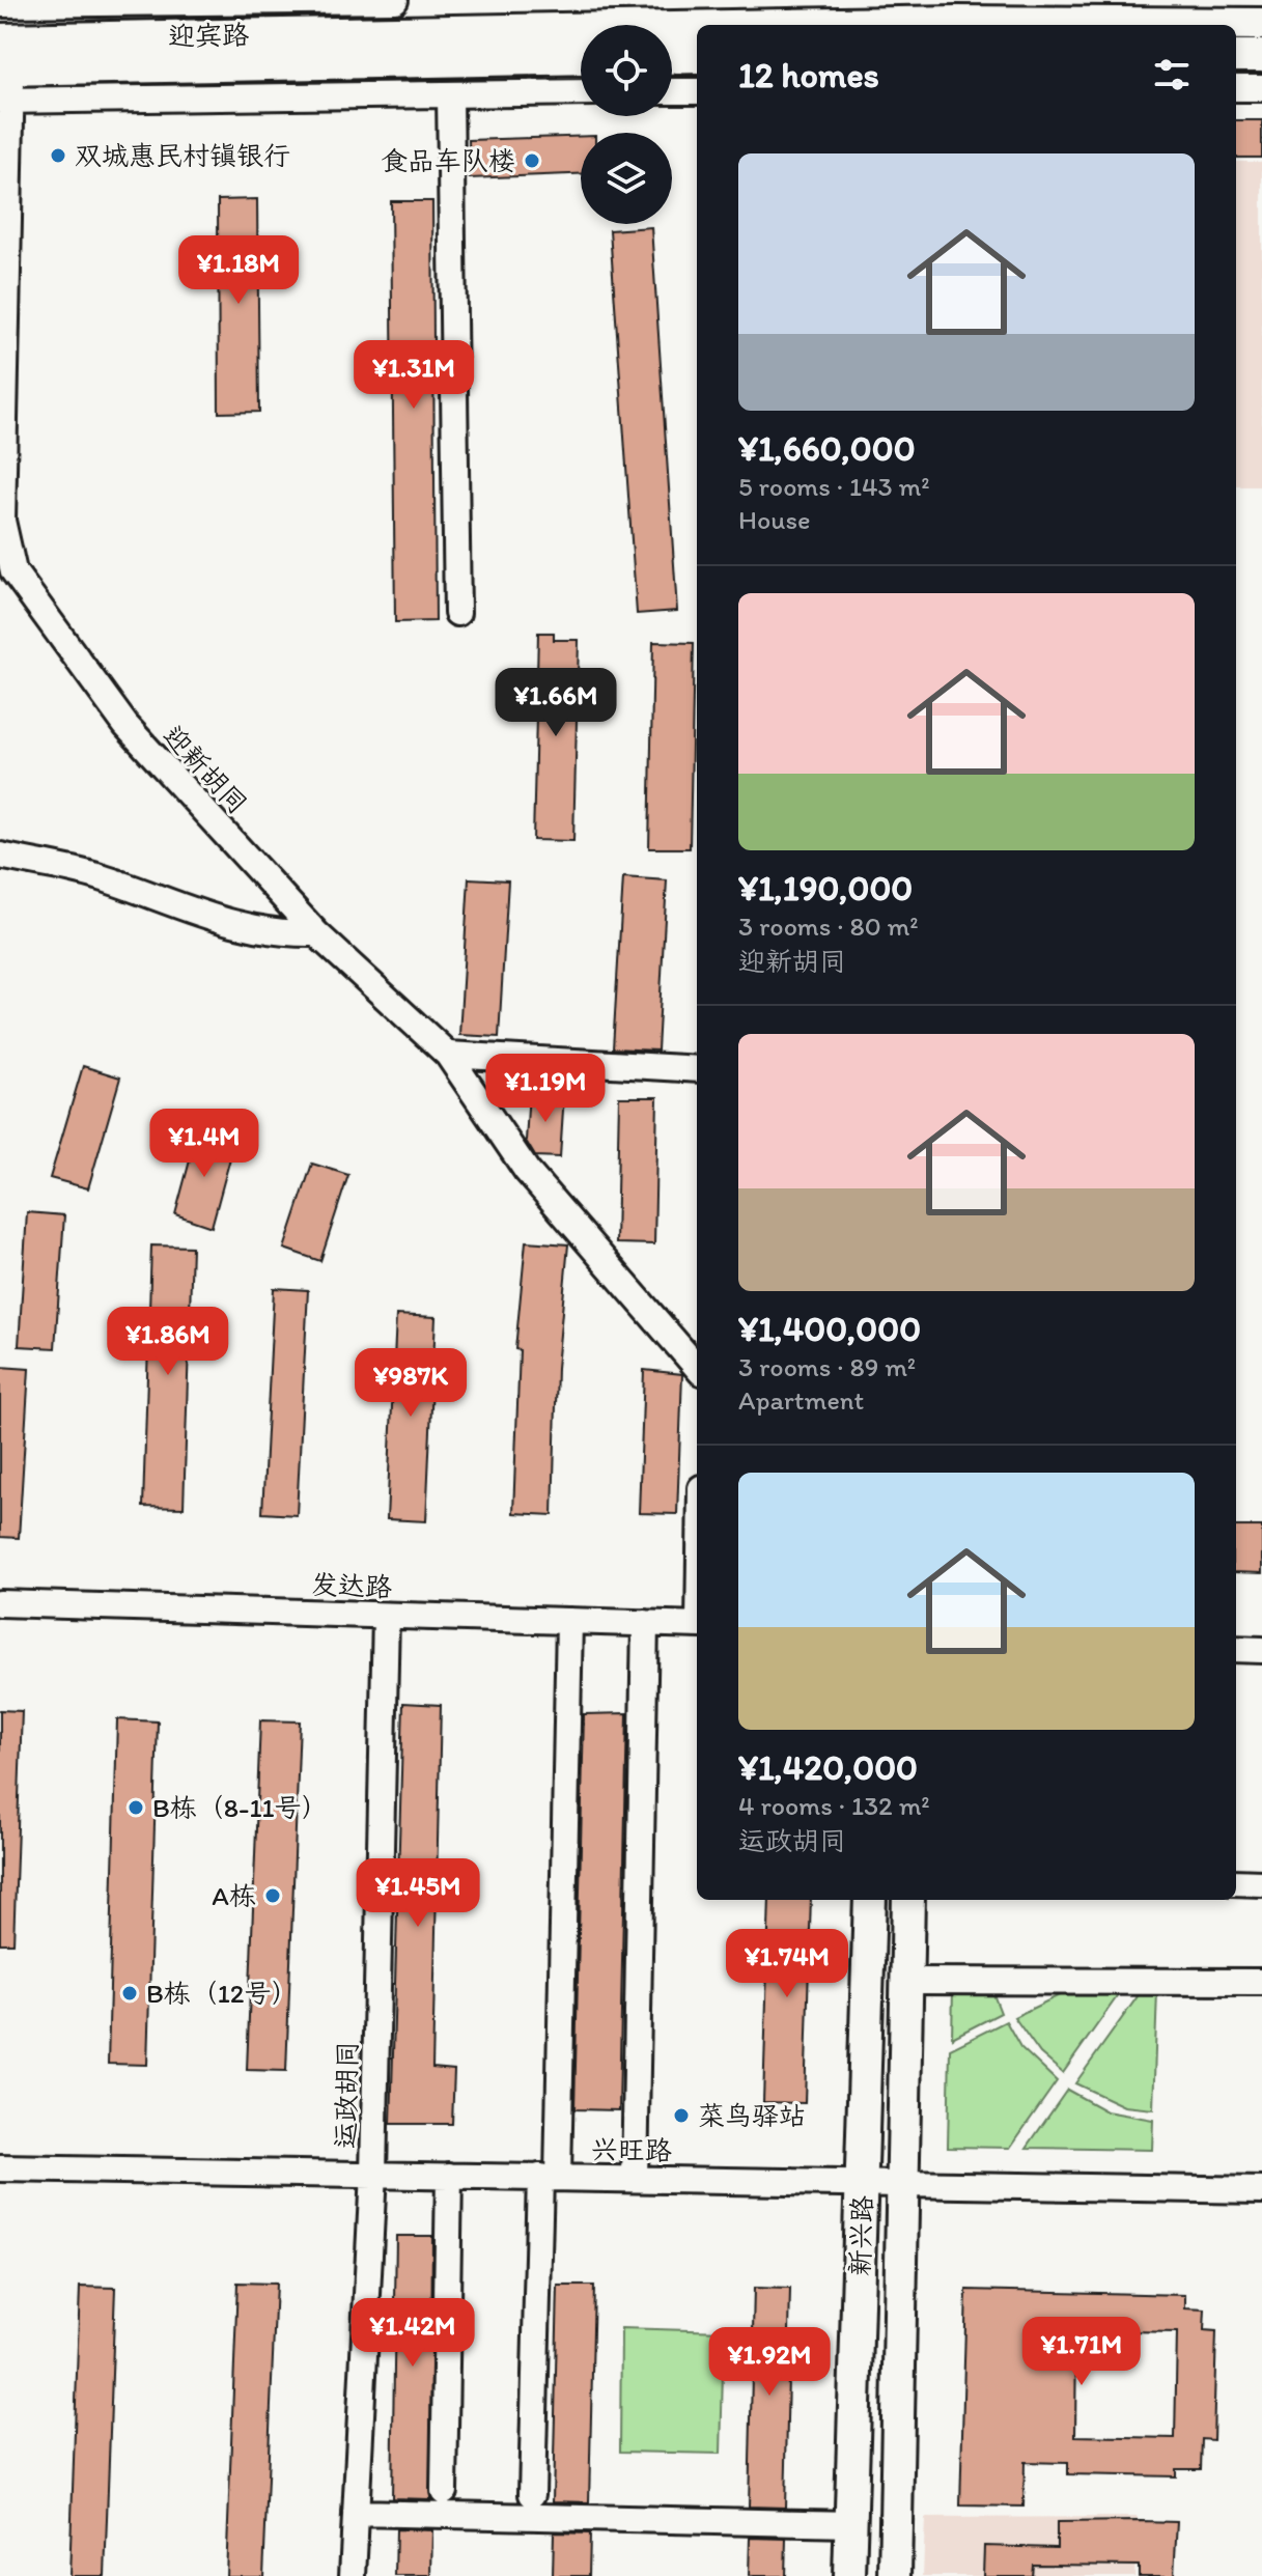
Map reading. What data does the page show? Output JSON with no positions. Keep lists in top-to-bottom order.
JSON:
{
  "streets": {
    "main road": ["迎宾路", "新兴路"],
    "street": [
      "迎新胡同",
      "发达路",
      "运政胡同",
      "兴旺路"
    ]
  },
  "crossings": [
    ["迎宾路", "迎新胡同"],
    ["发达路", "运政胡同"],
    ["运政胡同", "兴旺路"],
    ["兴旺路", "新兴路"]
  ],
  "places": [
    "双城惠民村镇银行",
    "食品车队楼",
    "B栋（8-11号）",
    "A栋",
    "B栋（12号）",
    "菜鸟驿站"
  ],
  "page": {
    "heading": "12 homes",
    "list": [
      {
        "name": "¥1,660,000",
        "note": "5 rooms · 143 m² · House"
      },
      {
        "name": "¥1,190,000",
        "note": "3 rooms · 80 m² · 迎新胡同"
      },
      {
        "name": "¥1,400,000",
        "note": "3 rooms · 89 m² · Apartment"
      },
      {
        "name": "¥1,420,000",
        "note": "4 rooms · 132 m² · 运政胡同"
      }
    ],
    "price": [
      "¥1.18M",
      "¥1.31M",
      "¥1.66M",
      "¥1.19M",
      "¥1.4M",
      "¥1.86M",
      "¥987K",
      "¥1.45M",
      "¥1.74M",
      "¥1.42M",
      "¥1.71M",
      "¥1.92M"
    ]
  }
}
